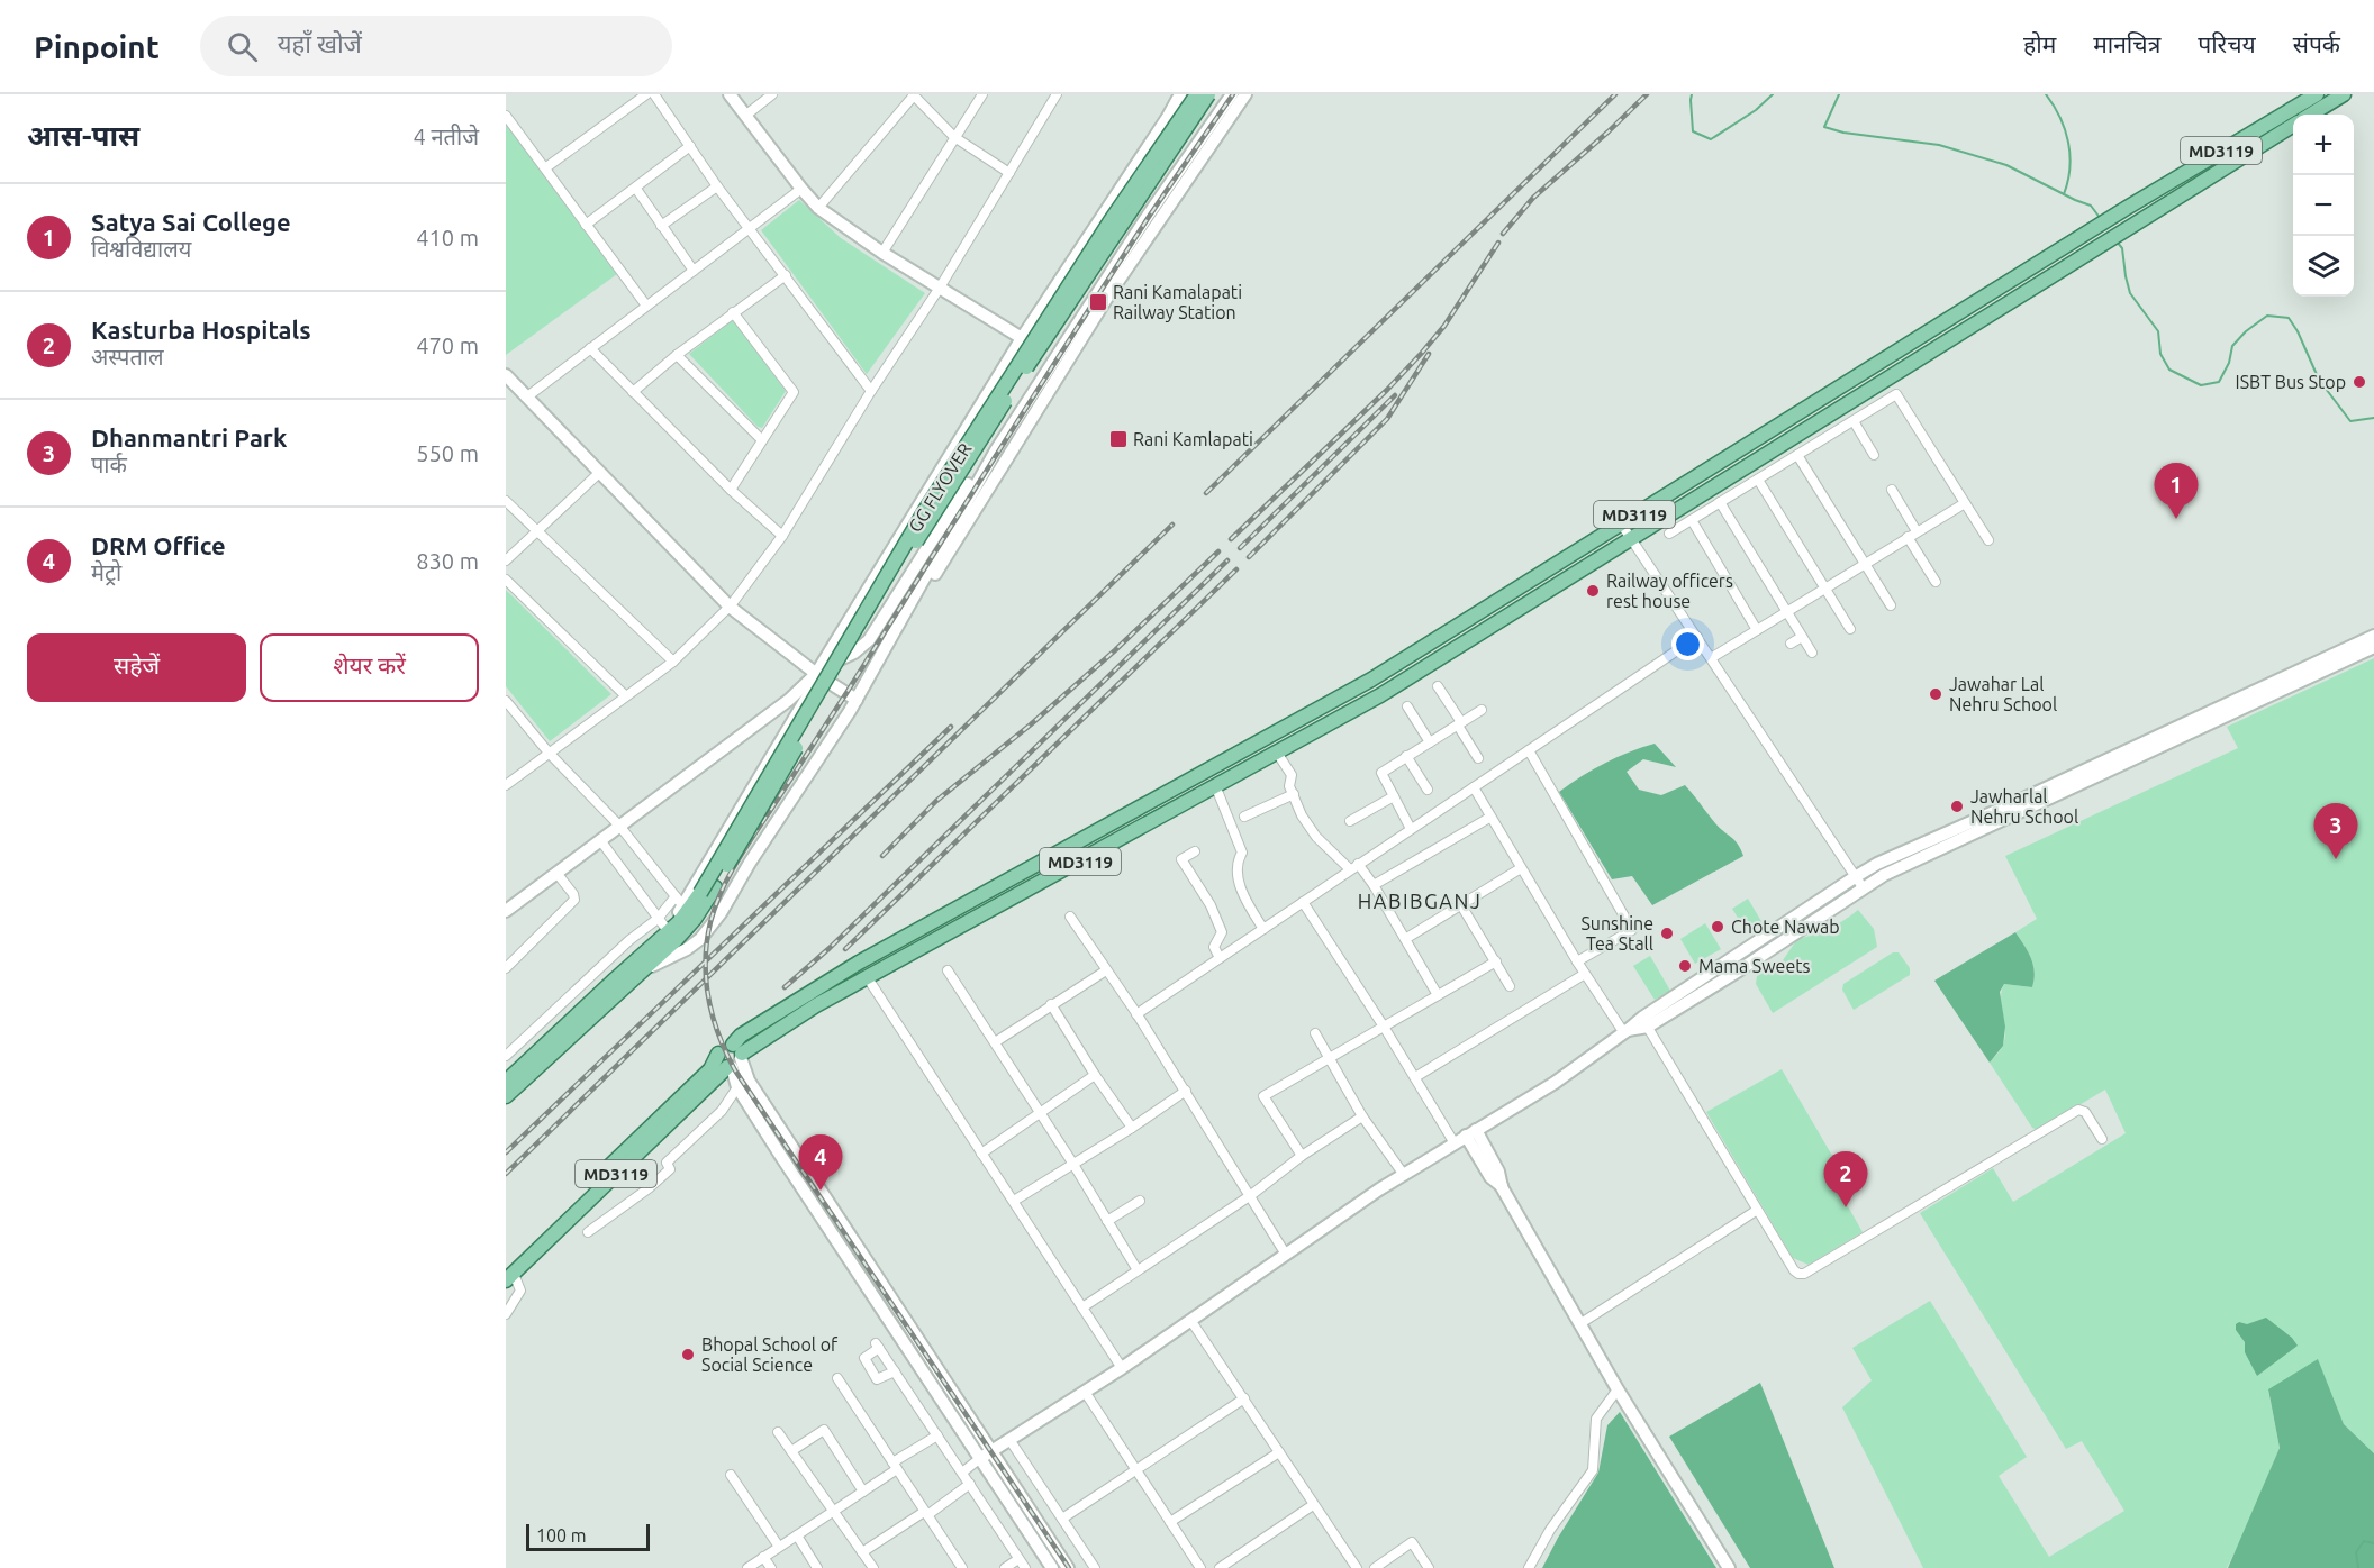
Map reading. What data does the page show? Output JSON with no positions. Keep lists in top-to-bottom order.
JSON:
{
  "streets": {
    "main road": ["MD3119", "GG FLYOVER"]
  },
  "districts": ["HABIBGANJ"],
  "places": {
    "transit": ["Rani Kamalapati Railway Station", "Rani Kamlapati"],
    "other": [
      "ISBT Bus Stop",
      "Railway officers rest house",
      "Jawahar Lal Nehru School",
      "Jawharlal Nehru School",
      "Chote Nawab",
      "Sunshine Tea Stall",
      "Mama Sweets",
      "Bhopal School of Social Science"
    ]
  },
  "scale_bar": "100 m",
  "page": {
    "header": "Pinpoint",
    "search": "यहाँ खोजें",
    "nav": [
      "होम",
      "मानचित्र",
      "परिचय",
      "संपर्क"
    ],
    "heading": ["आस-पास", "4 नतीजे"],
    "map_buttons": ["+", "−"],
    "list": [
      {
        "mark": "1",
        "name": "Satya Sai College",
        "note": "विश्वविद्यालय",
        "value": "410 m"
      },
      {
        "mark": "2",
        "name": "Kasturba Hospitals",
        "note": "अस्पताल",
        "value": "470 m"
      },
      {
        "mark": "3",
        "name": "Dhanmantri Park",
        "note": "पार्क",
        "value": "550 m"
      },
      {
        "mark": "4",
        "name": "DRM Office",
        "note": "मेट्रो",
        "value": "830 m"
      }
    ],
    "pins": [
      "1",
      "3",
      "4",
      "2"
    ],
    "buttons": ["सहेजें", "शेयर करें"],
    "scale": "100 m"
  }
}
